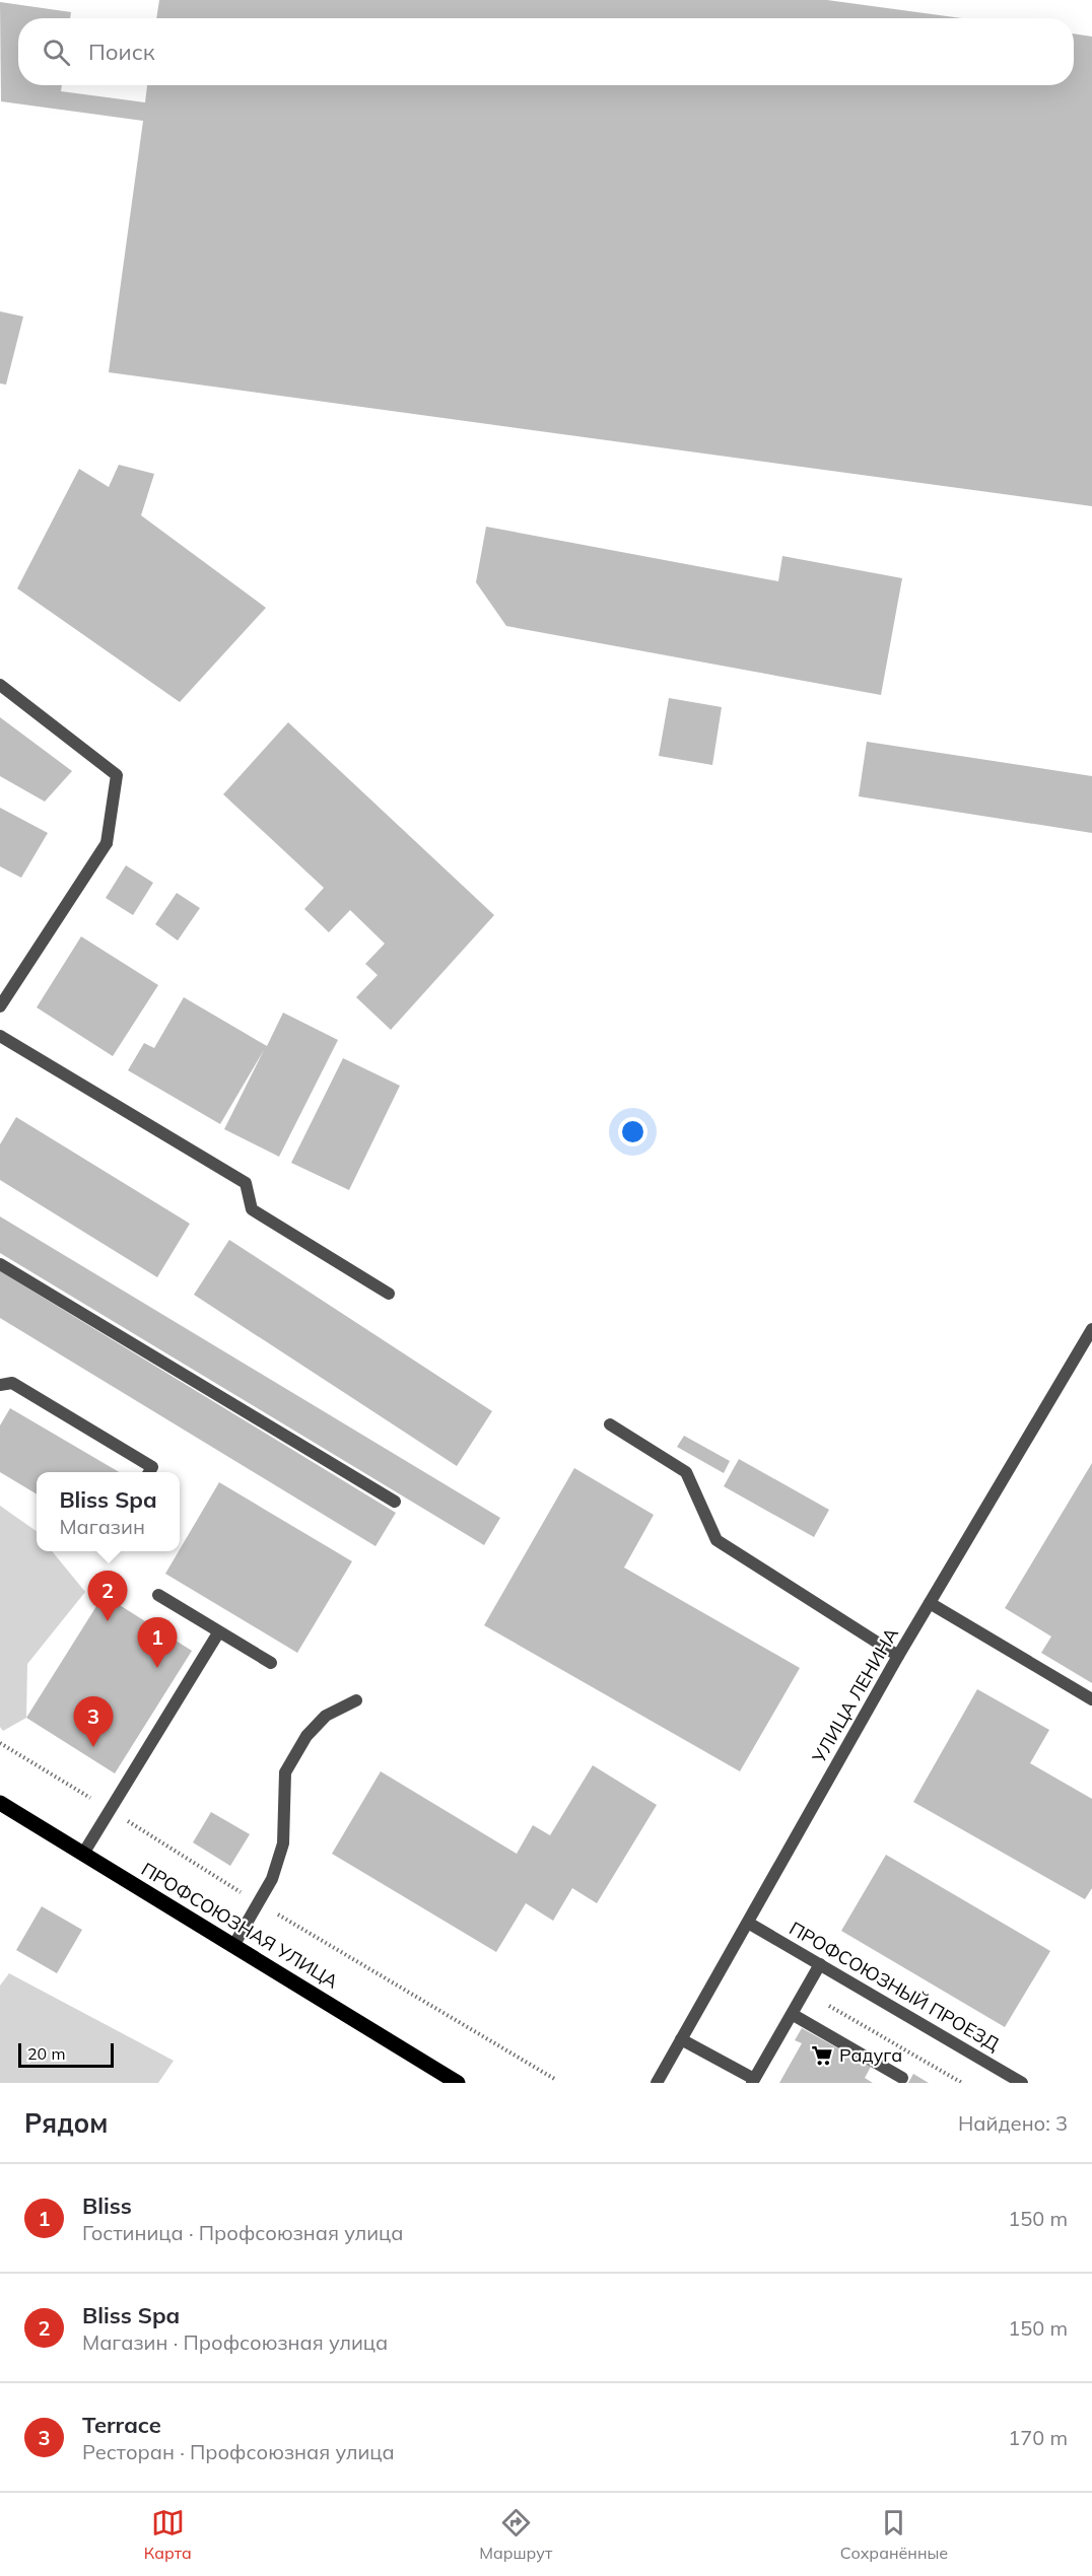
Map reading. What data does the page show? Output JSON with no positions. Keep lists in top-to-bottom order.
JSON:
{
  "streets": {
    "main road": ["ПРОФСОЮЗНАЯ УЛИЦА"],
    "street": ["УЛИЦА ЛЕНИНА", "ПРОФСОЮЗНЫЙ ПРОЕЗД"]
  },
  "crossings": [
    ["УЛИЦА ЛЕНИНА", "ПРОФСОЮЗНЫЙ ПРОЕЗД"]
  ],
  "places": {
    "supermarket": ["Радуга"]
  },
  "scale_bar": "20 m",
  "page": {
    "search": "Поиск",
    "popup": ["Bliss Spa", "Магазин"],
    "pins": ["2", "1", "3"],
    "scale": "20 m",
    "heading": ["Рядом", "Найдено: 3"],
    "list": [
      {
        "mark": "1",
        "name": "Bliss",
        "note": "Гостиница · Профсоюзная улица",
        "value": "150 m"
      },
      {
        "mark": "2",
        "name": "Bliss Spa",
        "note": "Магазин · Профсоюзная улица",
        "value": "150 m"
      },
      {
        "mark": "3",
        "name": "Terrace",
        "note": "Ресторан · Профсоюзная улица",
        "value": "170 m"
      }
    ],
    "nav": ["Карта", "Маршрут", "Сохранённые"]
  }
}
